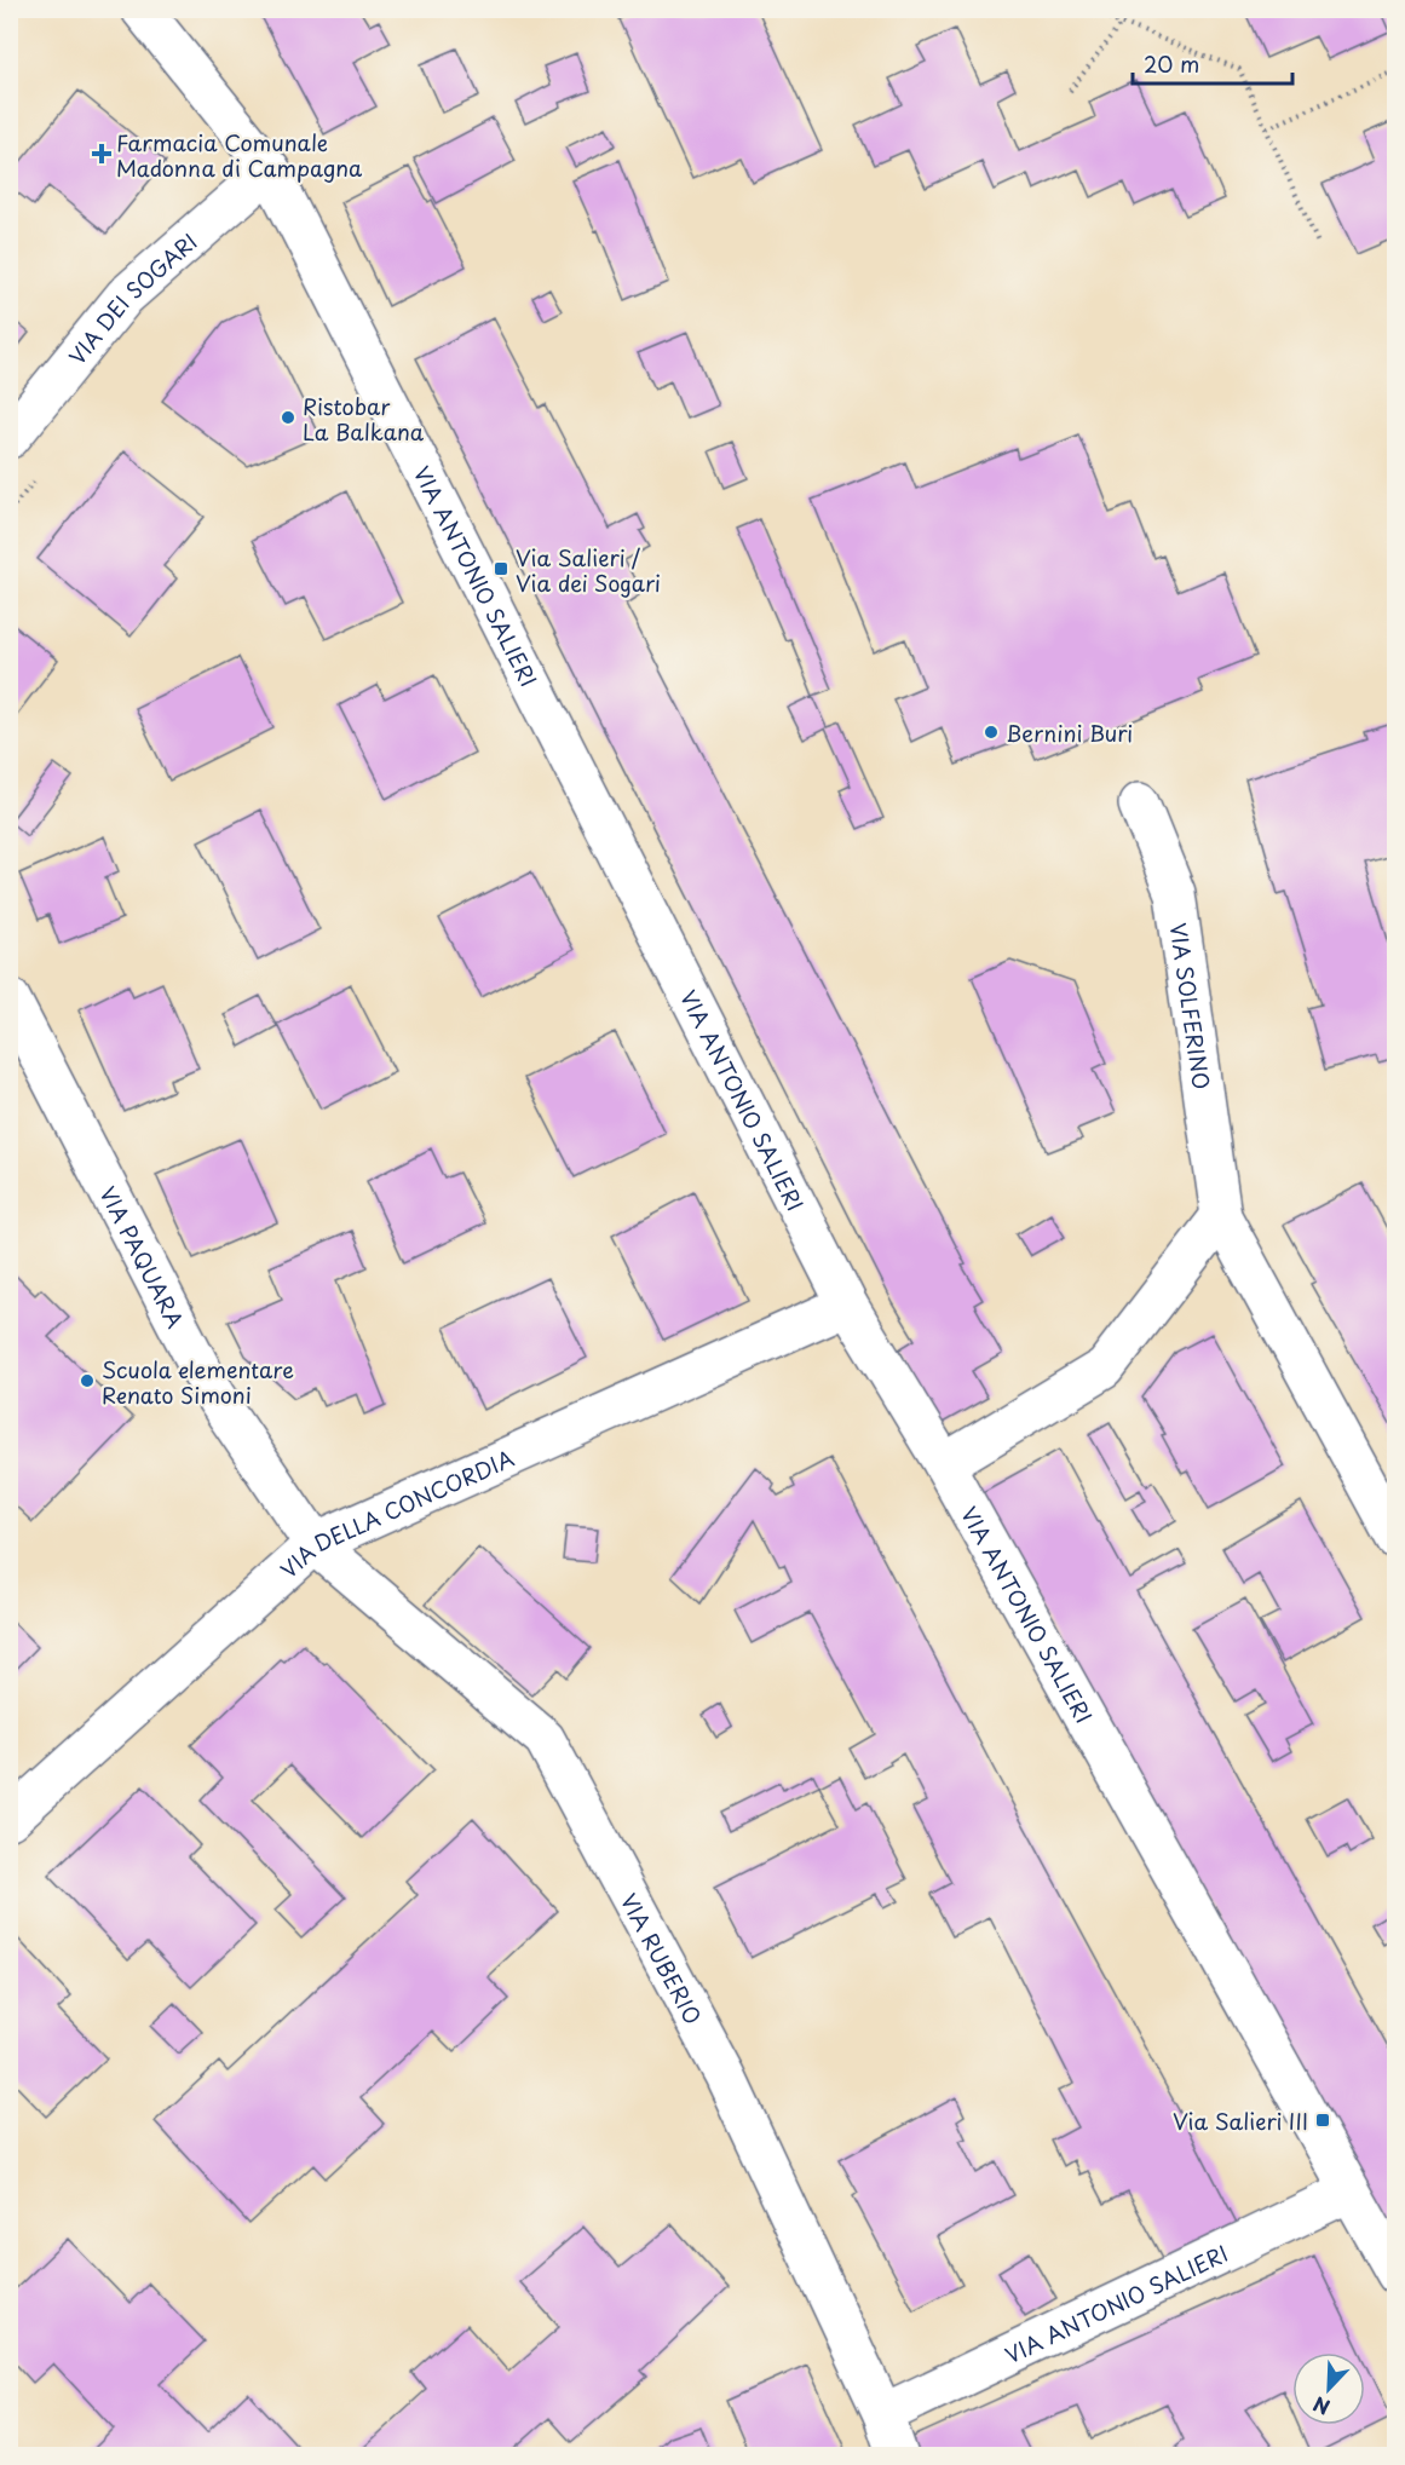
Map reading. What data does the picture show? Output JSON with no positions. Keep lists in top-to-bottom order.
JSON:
{
  "streets": {
    "street": [
      "VIA DEI SOGARI",
      "VIA ANTONIO SALIERI",
      "VIA SOLFERINO",
      "VIA PAQUARA",
      "VIA DELLA CONCORDIA",
      "VIA RUBERIO"
    ]
  },
  "crossings": [
    ["VIA DEI SOGARI", "VIA ANTONIO SALIERI"],
    ["VIA ANTONIO SALIERI", "VIA DELLA CONCORDIA"],
    ["VIA ANTONIO SALIERI", "VIA RUBERIO"],
    ["VIA PAQUARA", "VIA DELLA CONCORDIA"],
    ["VIA PAQUARA", "VIA RUBERIO"],
    ["VIA DELLA CONCORDIA", "VIA RUBERIO"]
  ],
  "places": {
    "health": ["Farmacia Comunale Madonna di Campagna"],
    "other": ["Ristobar La Balkana", "Bernini Buri", "Scuola elementare Renato Simoni"],
    "transit": ["Via Salieri / Via dei Sogari", "Via Salieri III"]
  },
  "scale_bar": "20 m",
  "north": "bottom left"
}
